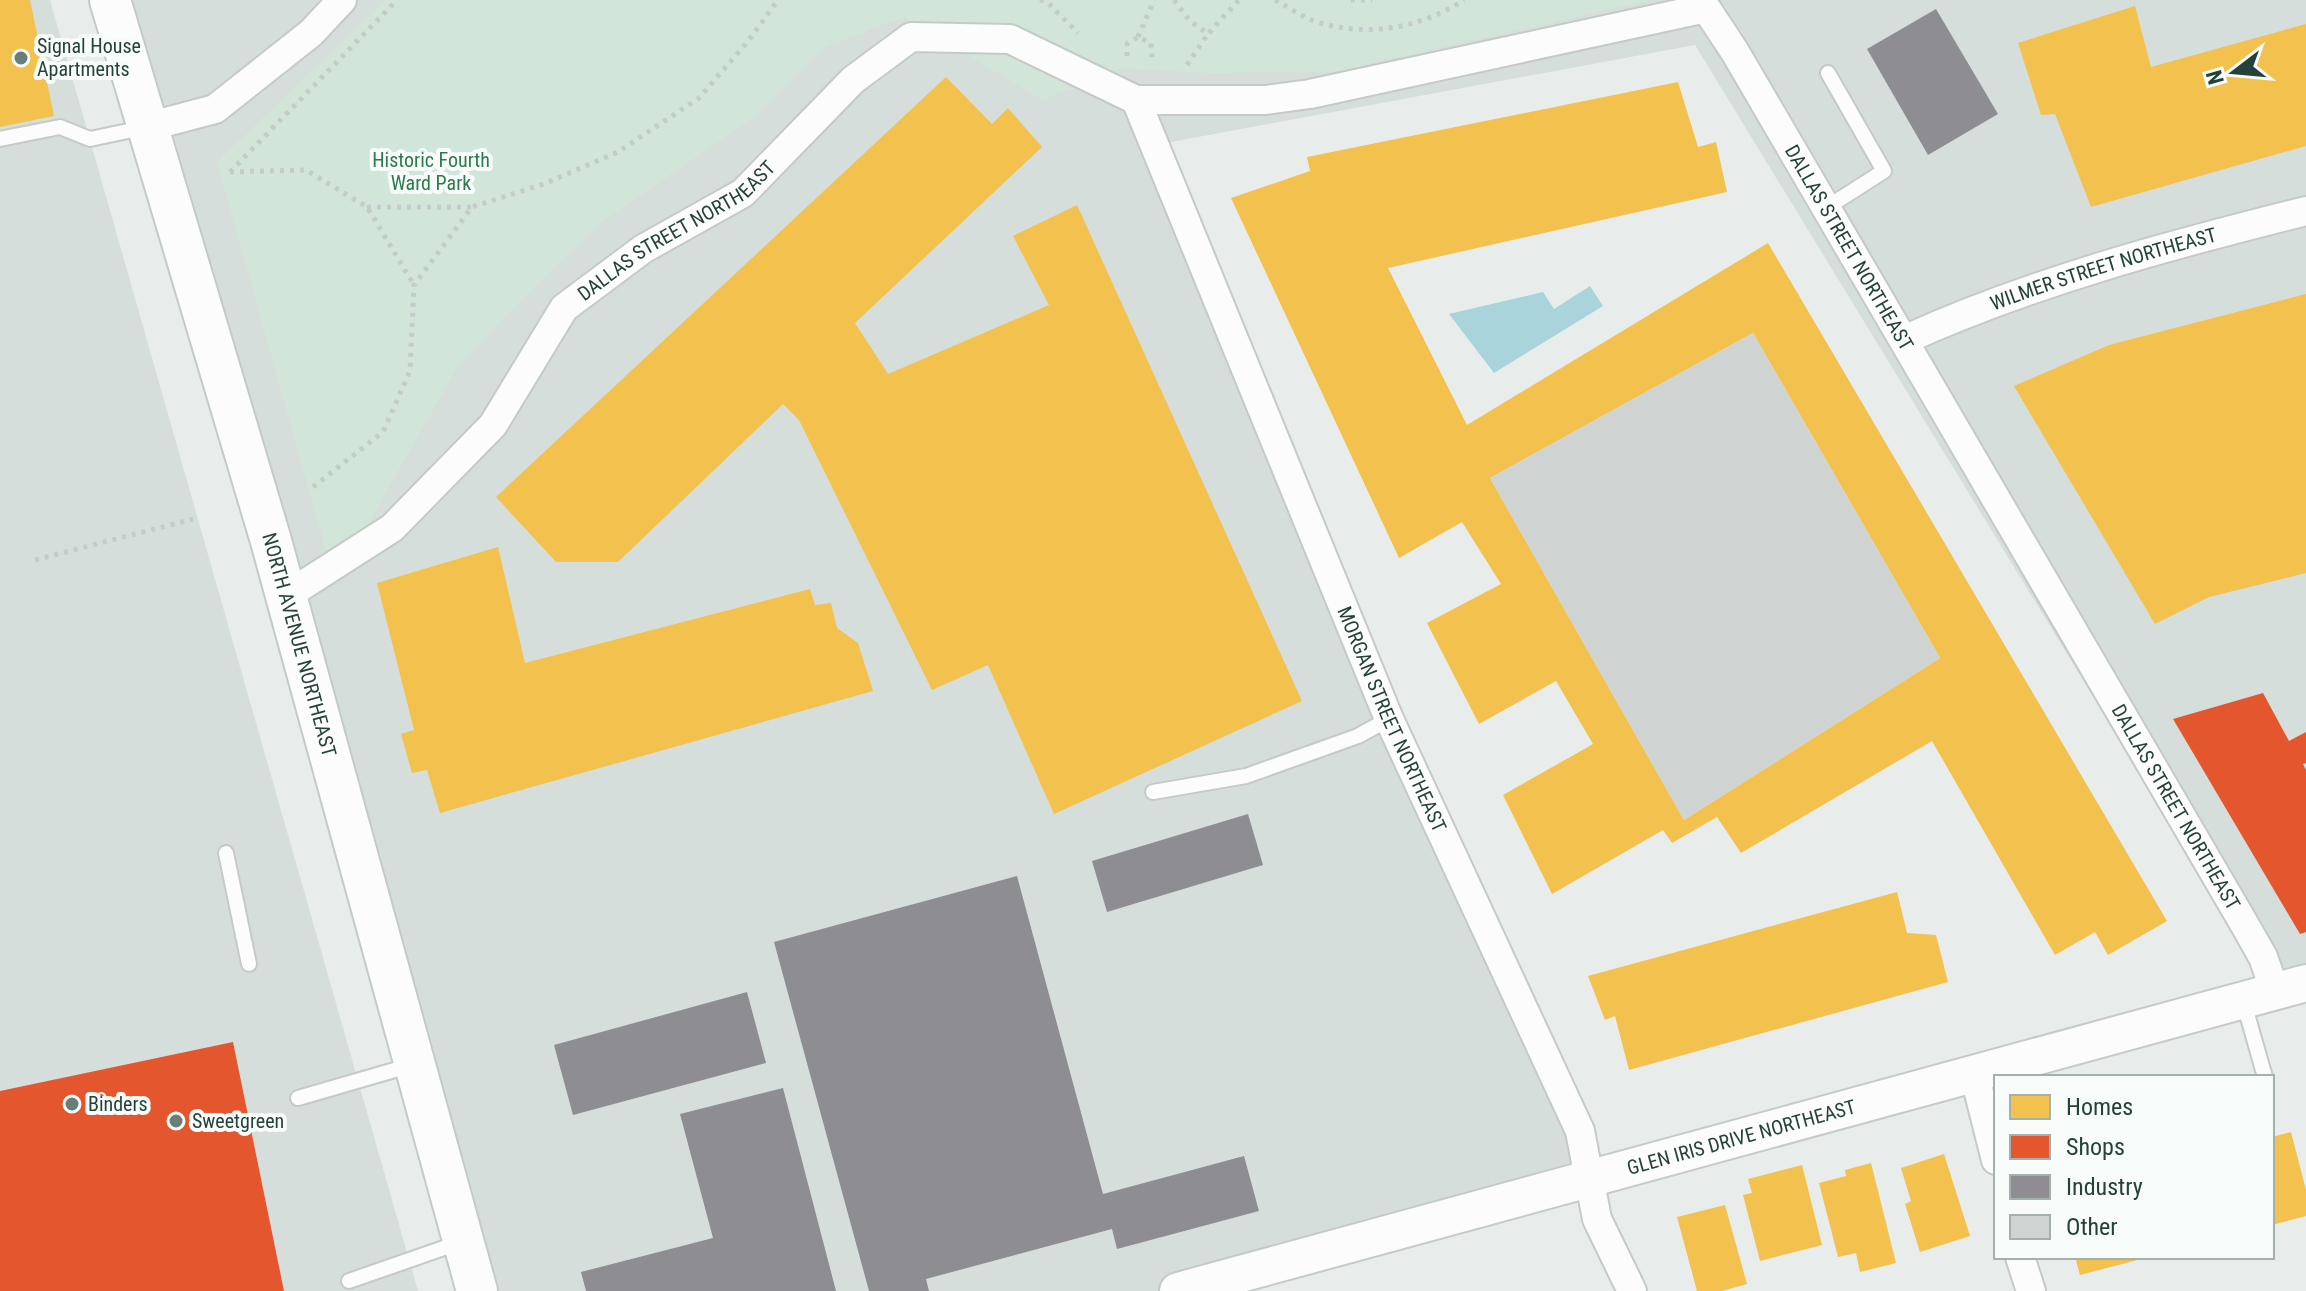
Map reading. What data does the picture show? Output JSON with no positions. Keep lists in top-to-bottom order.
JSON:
{
  "streets": {
    "main road": ["NORTH AVENUE NORTHEAST"],
    "street": [
      "DALLAS STREET NORTHEAST",
      "WILMER STREET NORTHEAST",
      "MORGAN STREET NORTHEAST",
      "GLEN IRIS DRIVE NORTHEAST"
    ]
  },
  "crossings": [
    ["DALLAS STREET NORTHEAST", "WILMER STREET NORTHEAST"],
    ["DALLAS STREET NORTHEAST", "NORTH AVENUE NORTHEAST"],
    ["DALLAS STREET NORTHEAST", "MORGAN STREET NORTHEAST"],
    ["DALLAS STREET NORTHEAST", "GLEN IRIS DRIVE NORTHEAST"],
    ["MORGAN STREET NORTHEAST", "GLEN IRIS DRIVE NORTHEAST"]
  ],
  "parks": ["Historic Fourth Ward Park"],
  "places": ["Signal House Apartments", "Binders", "Sweetgreen"],
  "legend": [
    "Homes",
    "Shops",
    "Industry",
    "Other"
  ],
  "north": "left"
}
